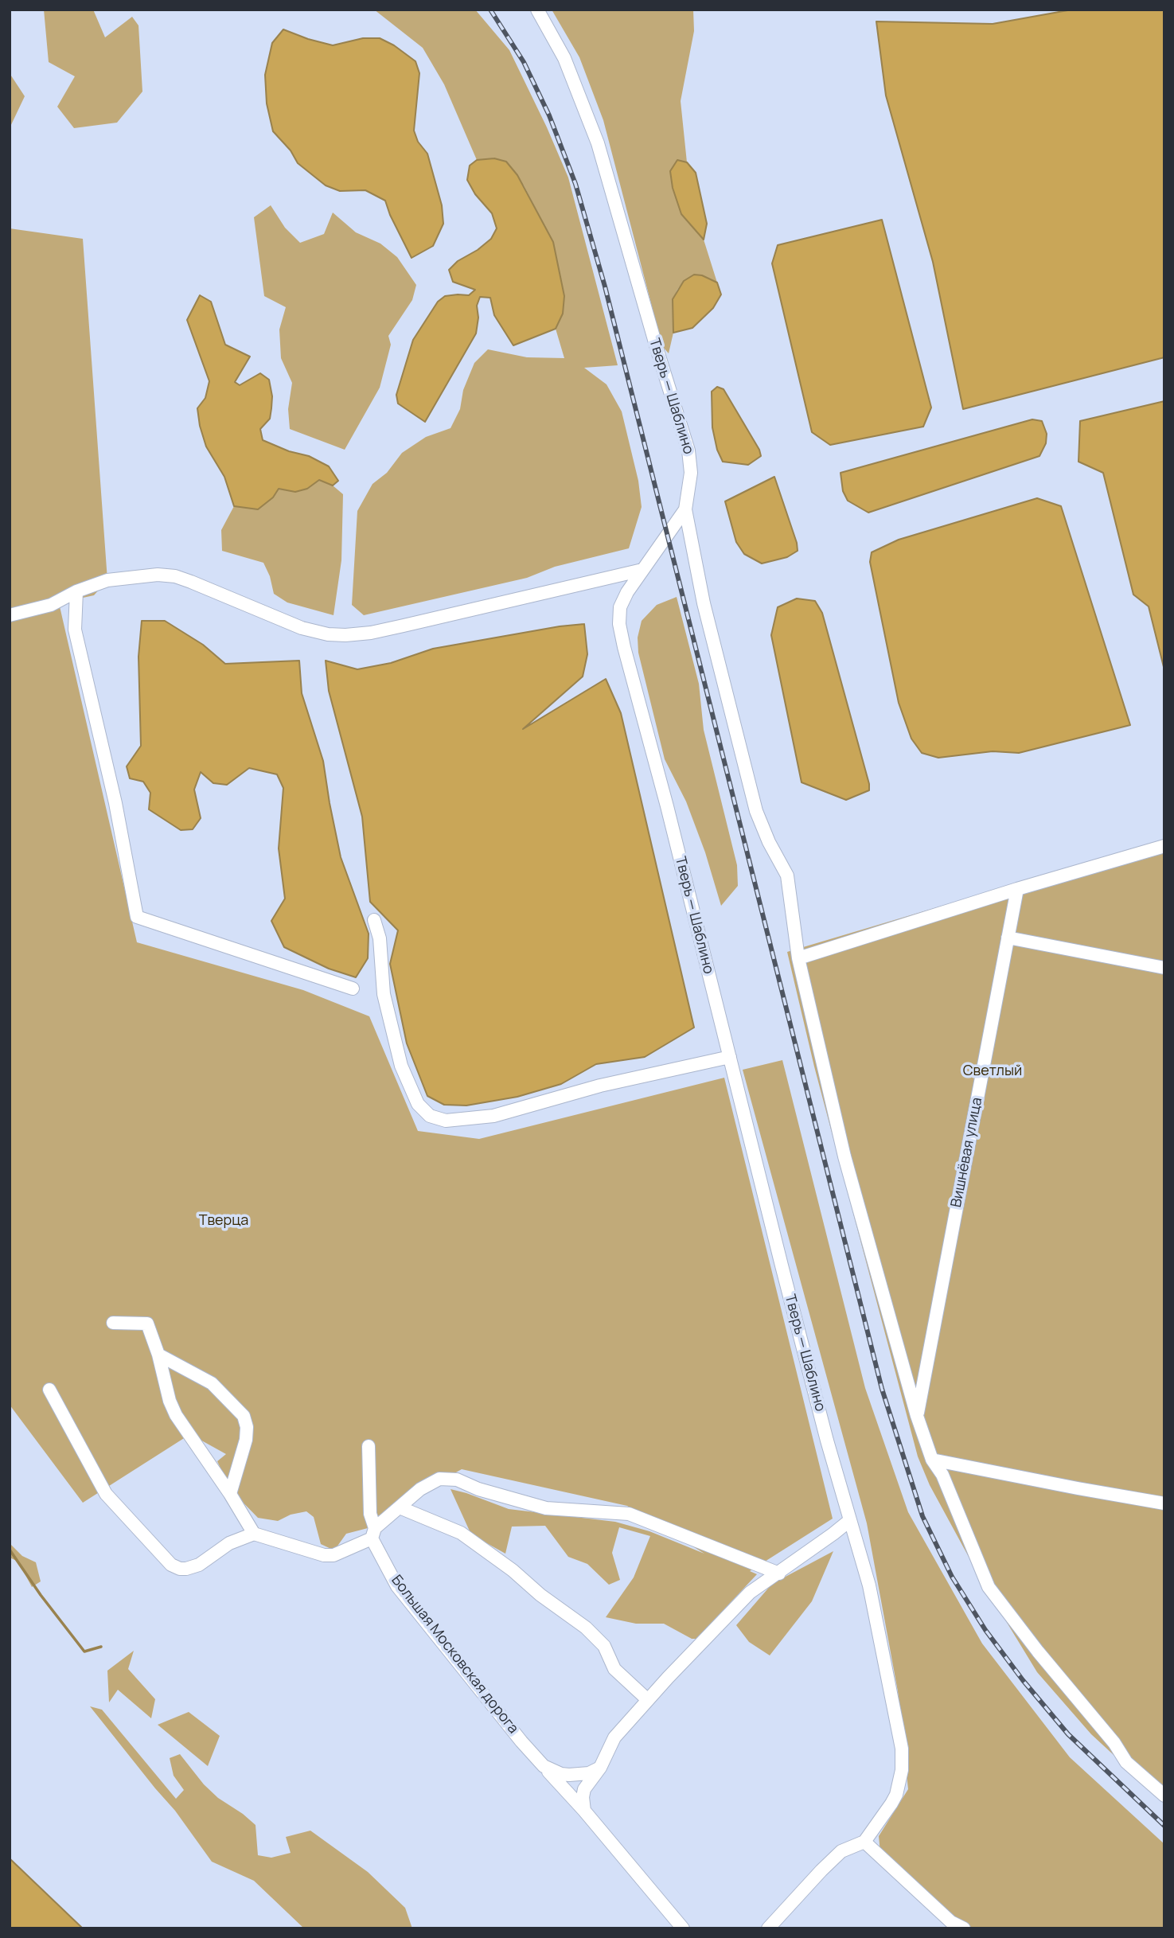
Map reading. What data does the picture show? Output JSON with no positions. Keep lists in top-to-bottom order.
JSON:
{
  "streets": {
    "street": ["Тверь — Шаблино", "Вишнёвая улица", "Большая Московская дорога"]
  },
  "parks": ["Светлый", "Тверца"]
}
